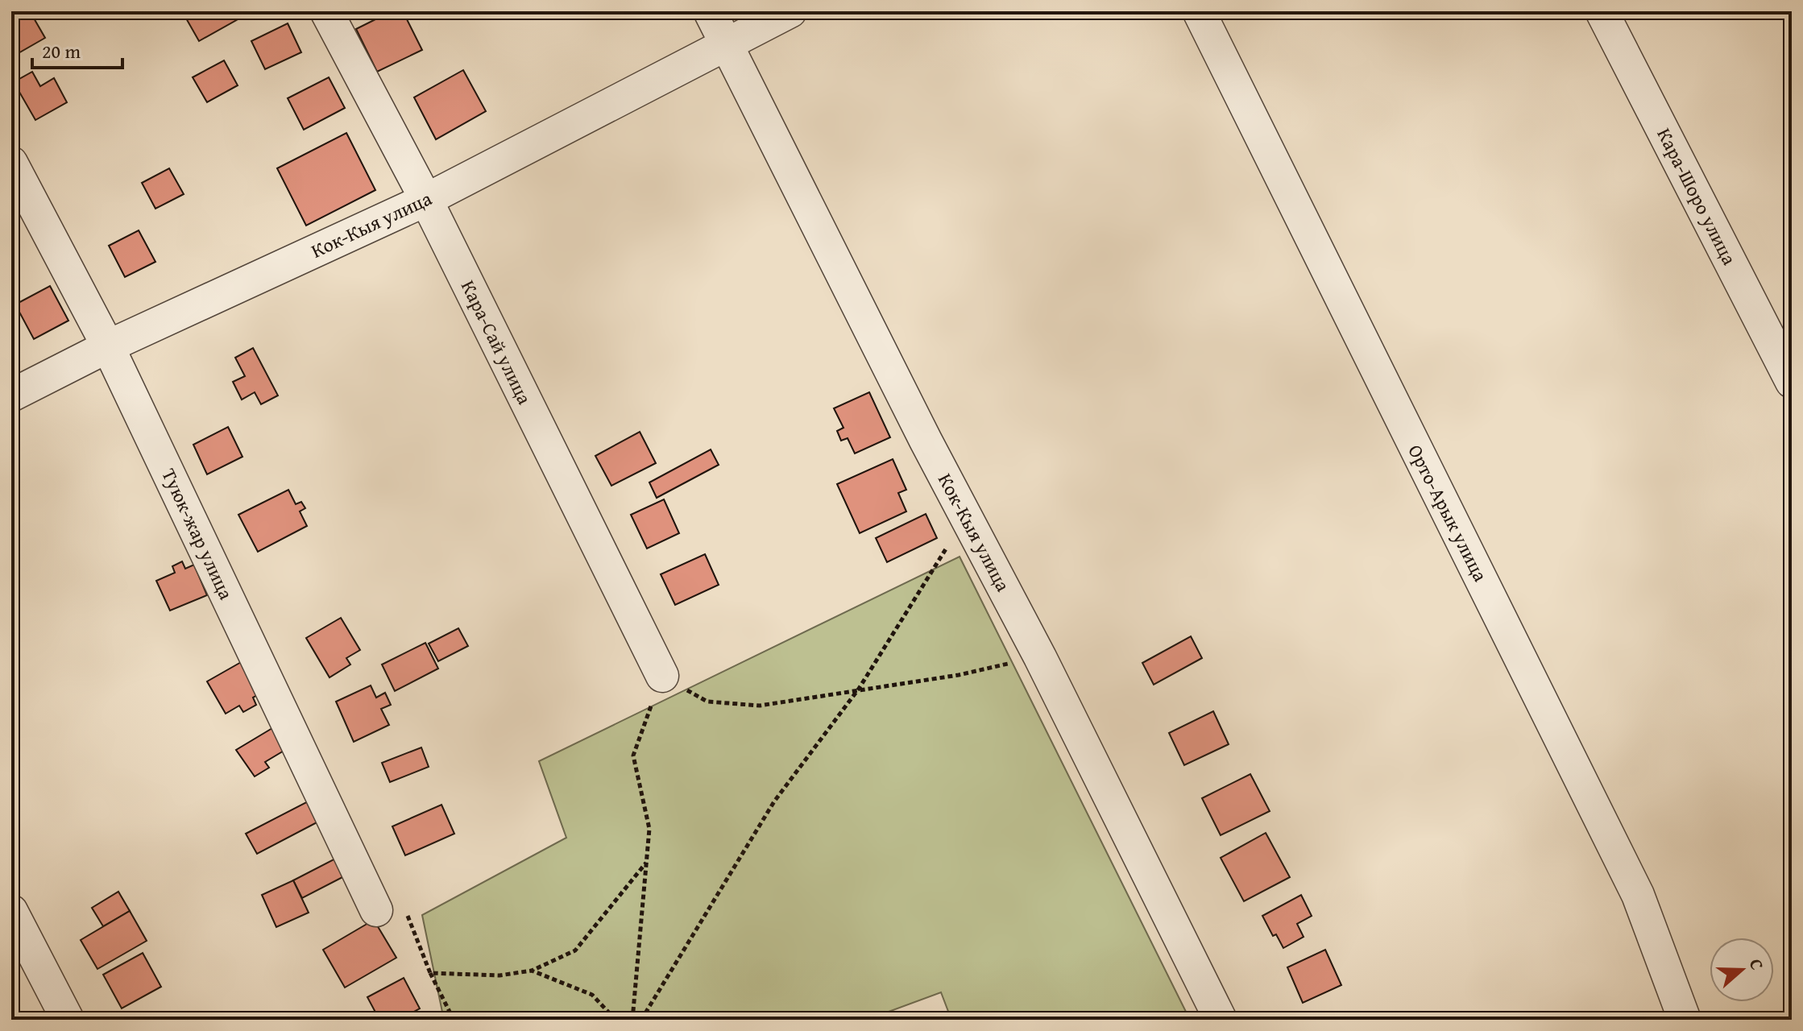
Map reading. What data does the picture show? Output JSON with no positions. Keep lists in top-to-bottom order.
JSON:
{
  "streets": {
    "street": [
      "Кара-Шоро улица",
      "Кок-Кыя улица",
      "Кара-Сай улица",
      "Орто-Арык улица",
      "Туюк-жар улица"
    ]
  },
  "crossings": [
    ["Кок-Кыя улица", "Кара-Сай улица"],
    ["Кок-Кыя улица", "Туюк-жар улица"]
  ],
  "scale_bar": "20 m",
  "north": "right"
}
